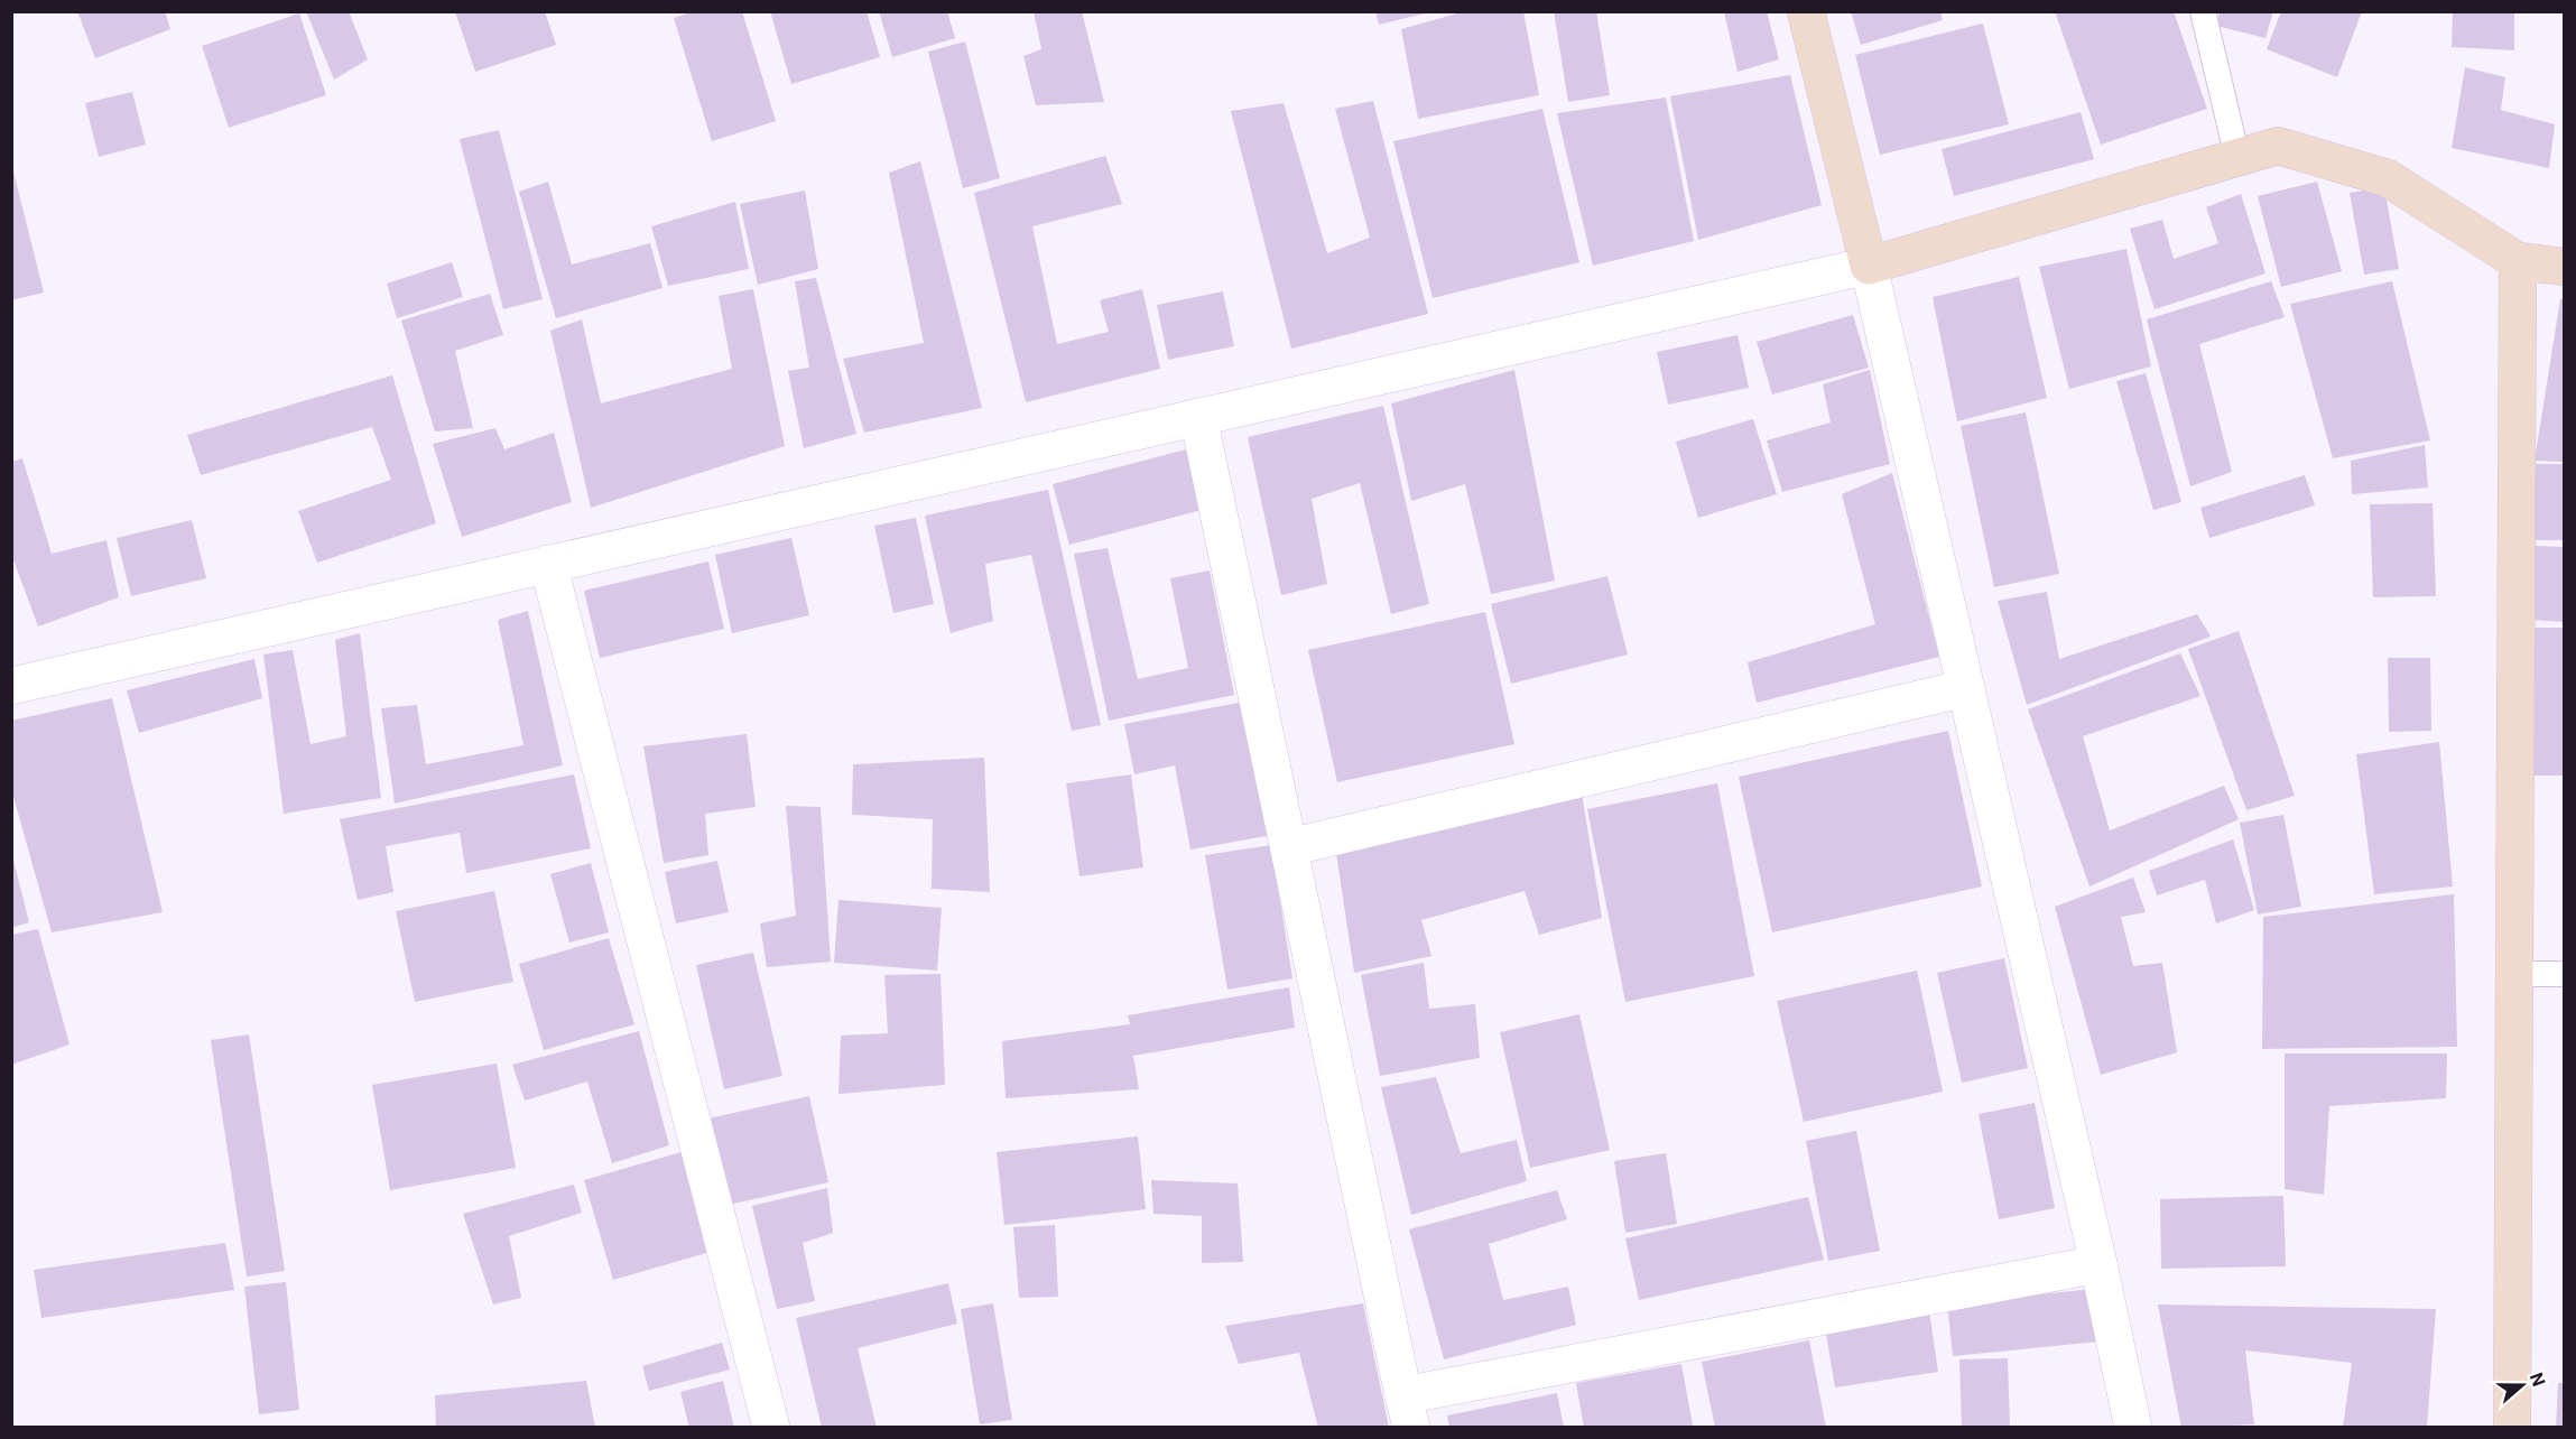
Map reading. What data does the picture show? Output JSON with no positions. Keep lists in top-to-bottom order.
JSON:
{
  "north": "right"
}
